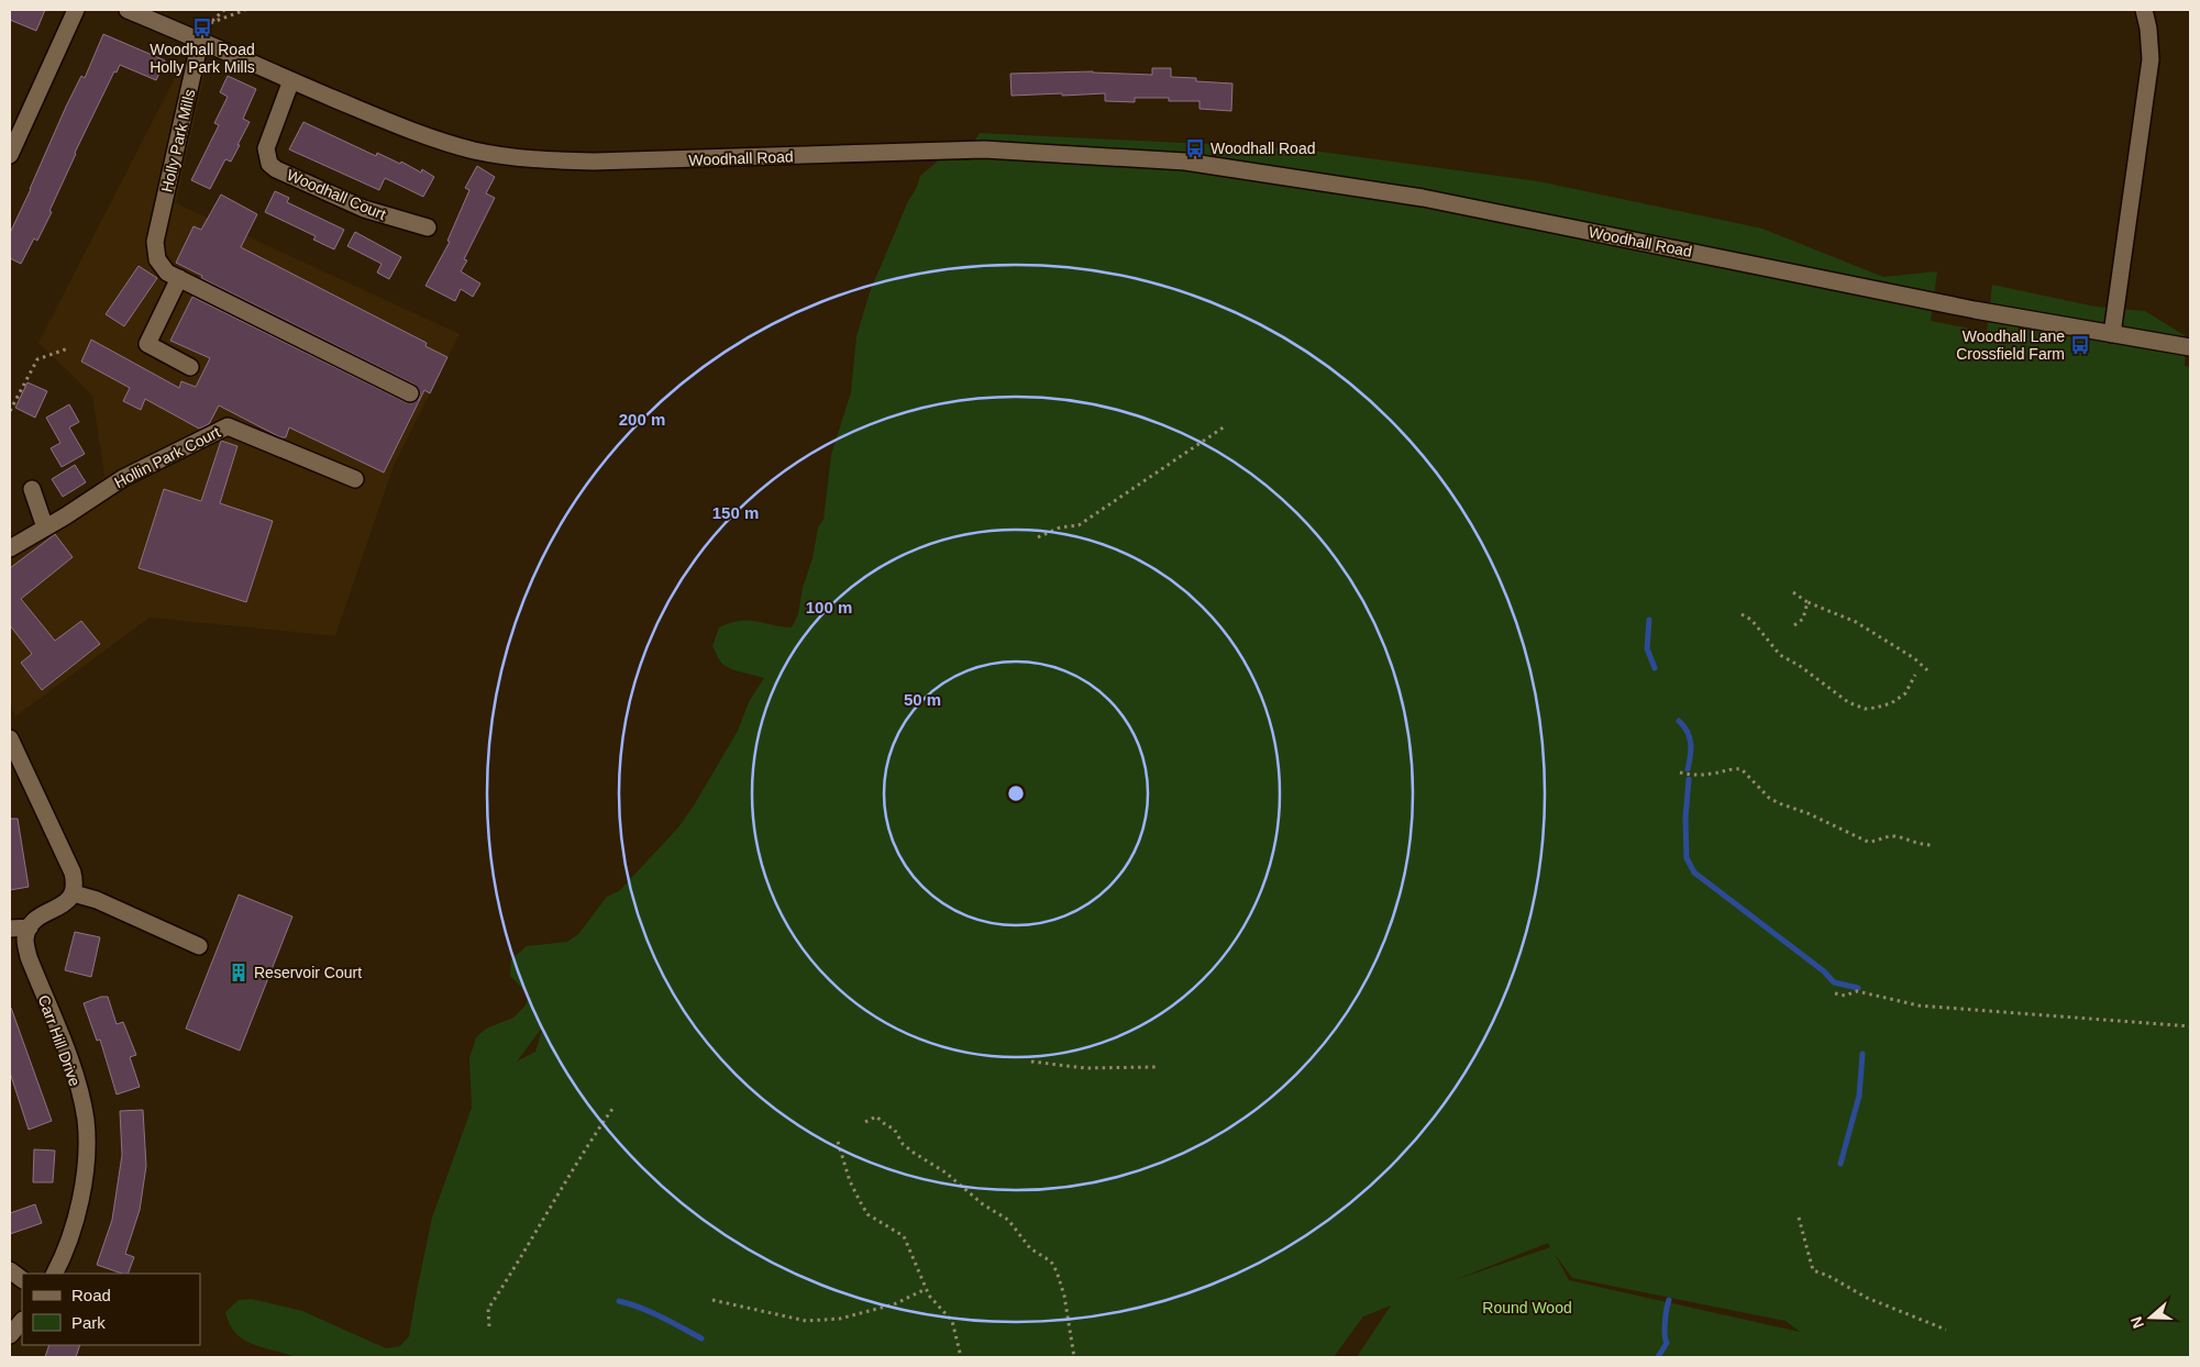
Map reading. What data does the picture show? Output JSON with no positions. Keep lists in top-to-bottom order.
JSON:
{
  "streets": {
    "street": [
      "Holly Park Mills",
      "Woodhall Road",
      "Woodhall Court",
      "Hollin Park Court",
      "Carr Hill Drive"
    ]
  },
  "crossings": [
    ["Holly Park Mills", "Woodhall Road"],
    ["Woodhall Road", "Woodhall Court"]
  ],
  "parks": ["Round Wood"],
  "places": {
    "bus stop": ["Woodhall Road Holly Park Mills", "Woodhall Road", "Woodhall Lane Crossfield Farm"],
    "building": ["Reservoir Court"]
  },
  "legend": ["Road", "Park"],
  "north": "left",
  "rings": [
    "200 m",
    "150 m",
    "100 m",
    "50 m"
  ]
}
